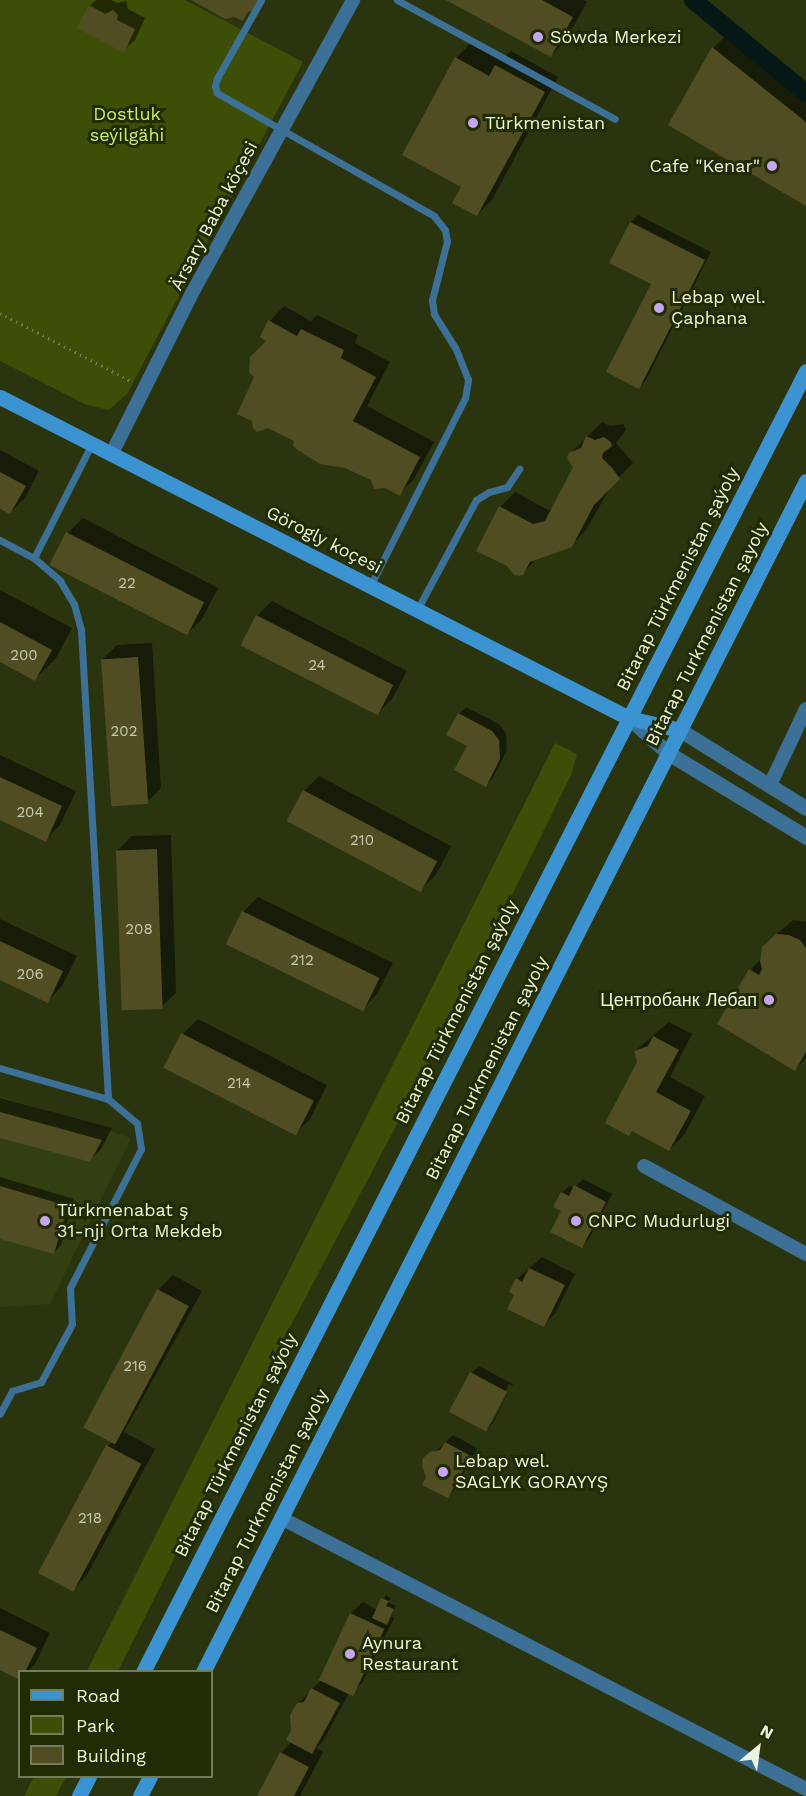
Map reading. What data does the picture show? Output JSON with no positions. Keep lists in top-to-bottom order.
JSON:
{
  "streets": {
    "main road": ["Görogly koçesi", "Bitarap Türkmenistan şaýoly", "Bitarap Turkmenistan şayoly"],
    "street": ["Ärsary Baba köçesi"]
  },
  "crossings": [
    ["Ärsary Baba köçesi", "Görogly koçesi"],
    ["Görogly koçesi", "Bitarap Türkmenistan şaýoly"],
    ["Görogly koçesi", "Bitarap Turkmenistan şayoly"]
  ],
  "parks": ["Dostluk seýilgähi"],
  "places": [
    "Söwda Merkezi",
    "Türkmenistan",
    "Cafe \"Kenar\"",
    "Lebap wel. Çaphana",
    "Центробанк Лебап",
    "Türkmenabat ş 31-nji Orta Mekdeb",
    "CNPC Mudurlugi",
    "Lebap wel. SAGLYK GORAYYŞ",
    "Aynura Restaurant"
  ],
  "house_numbers": [
    "22",
    "200",
    "24",
    "202",
    "204",
    "210",
    "208",
    "212",
    "206",
    "214",
    "216",
    "218"
  ],
  "legend": ["Road", "Park", "Building"],
  "north": "top right"
}
